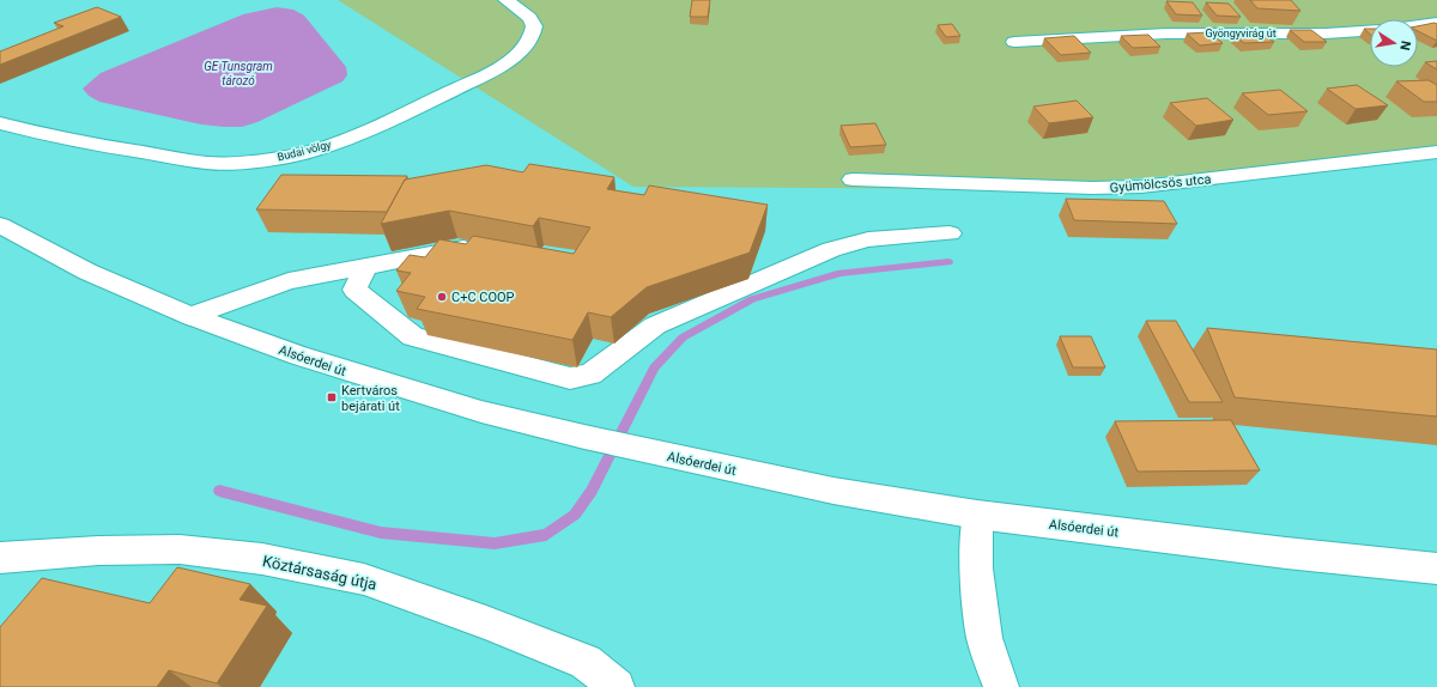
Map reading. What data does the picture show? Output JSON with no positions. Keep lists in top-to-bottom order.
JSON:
{
  "streets": {
    "street": [
      "Gyöngyvirág út",
      "Budai völgy",
      "Gyümölcsös utca",
      "Alsóerdei út",
      "Köztársaság útja"
    ]
  },
  "water": ["GE Tunsgram tározó"],
  "places": {
    "other": ["C+C COOP"],
    "transit": ["Kertváros bejárati út"]
  },
  "north": "right"
}
